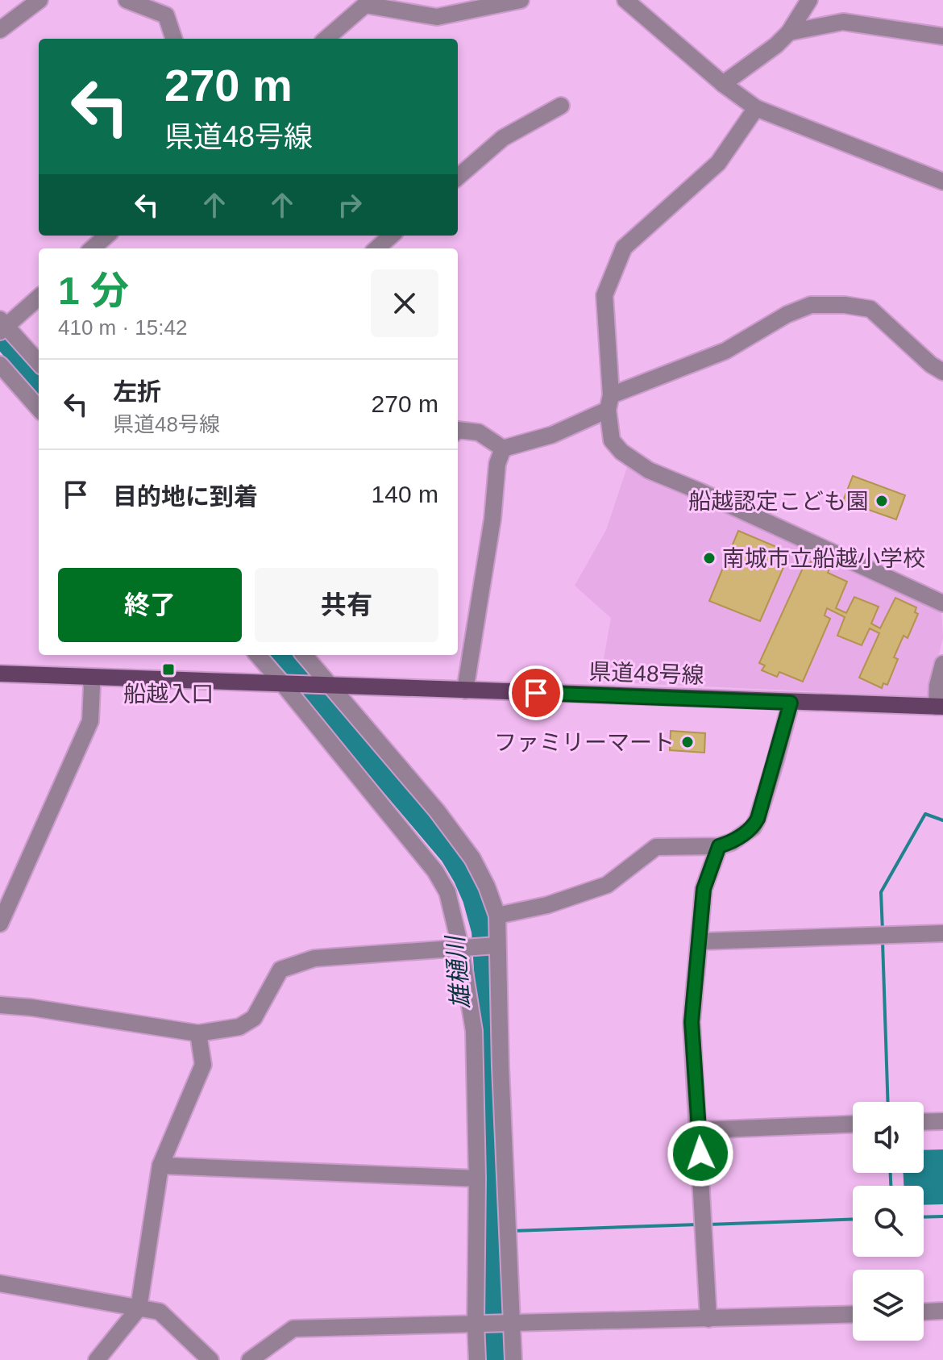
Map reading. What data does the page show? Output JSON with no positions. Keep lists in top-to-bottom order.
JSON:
{
  "streets": {
    "main road": ["県道48号線"]
  },
  "water": ["雄樋川"],
  "places": {
    "other": ["船越認定こども園", "南城市立船越小学校", "ファミリーマート"],
    "transit": ["船越入口"]
  },
  "page": {
    "turn": ["270 m", "県道48号線"],
    "heading": ["1 分", "410 m · 15:42"],
    "list": [
      {
        "name": "左折",
        "note": "県道48号線",
        "value": "270 m"
      },
      {
        "name": "目的地に到着",
        "value": "140 m"
      }
    ],
    "buttons": ["終了", "共有"]
  }
}
